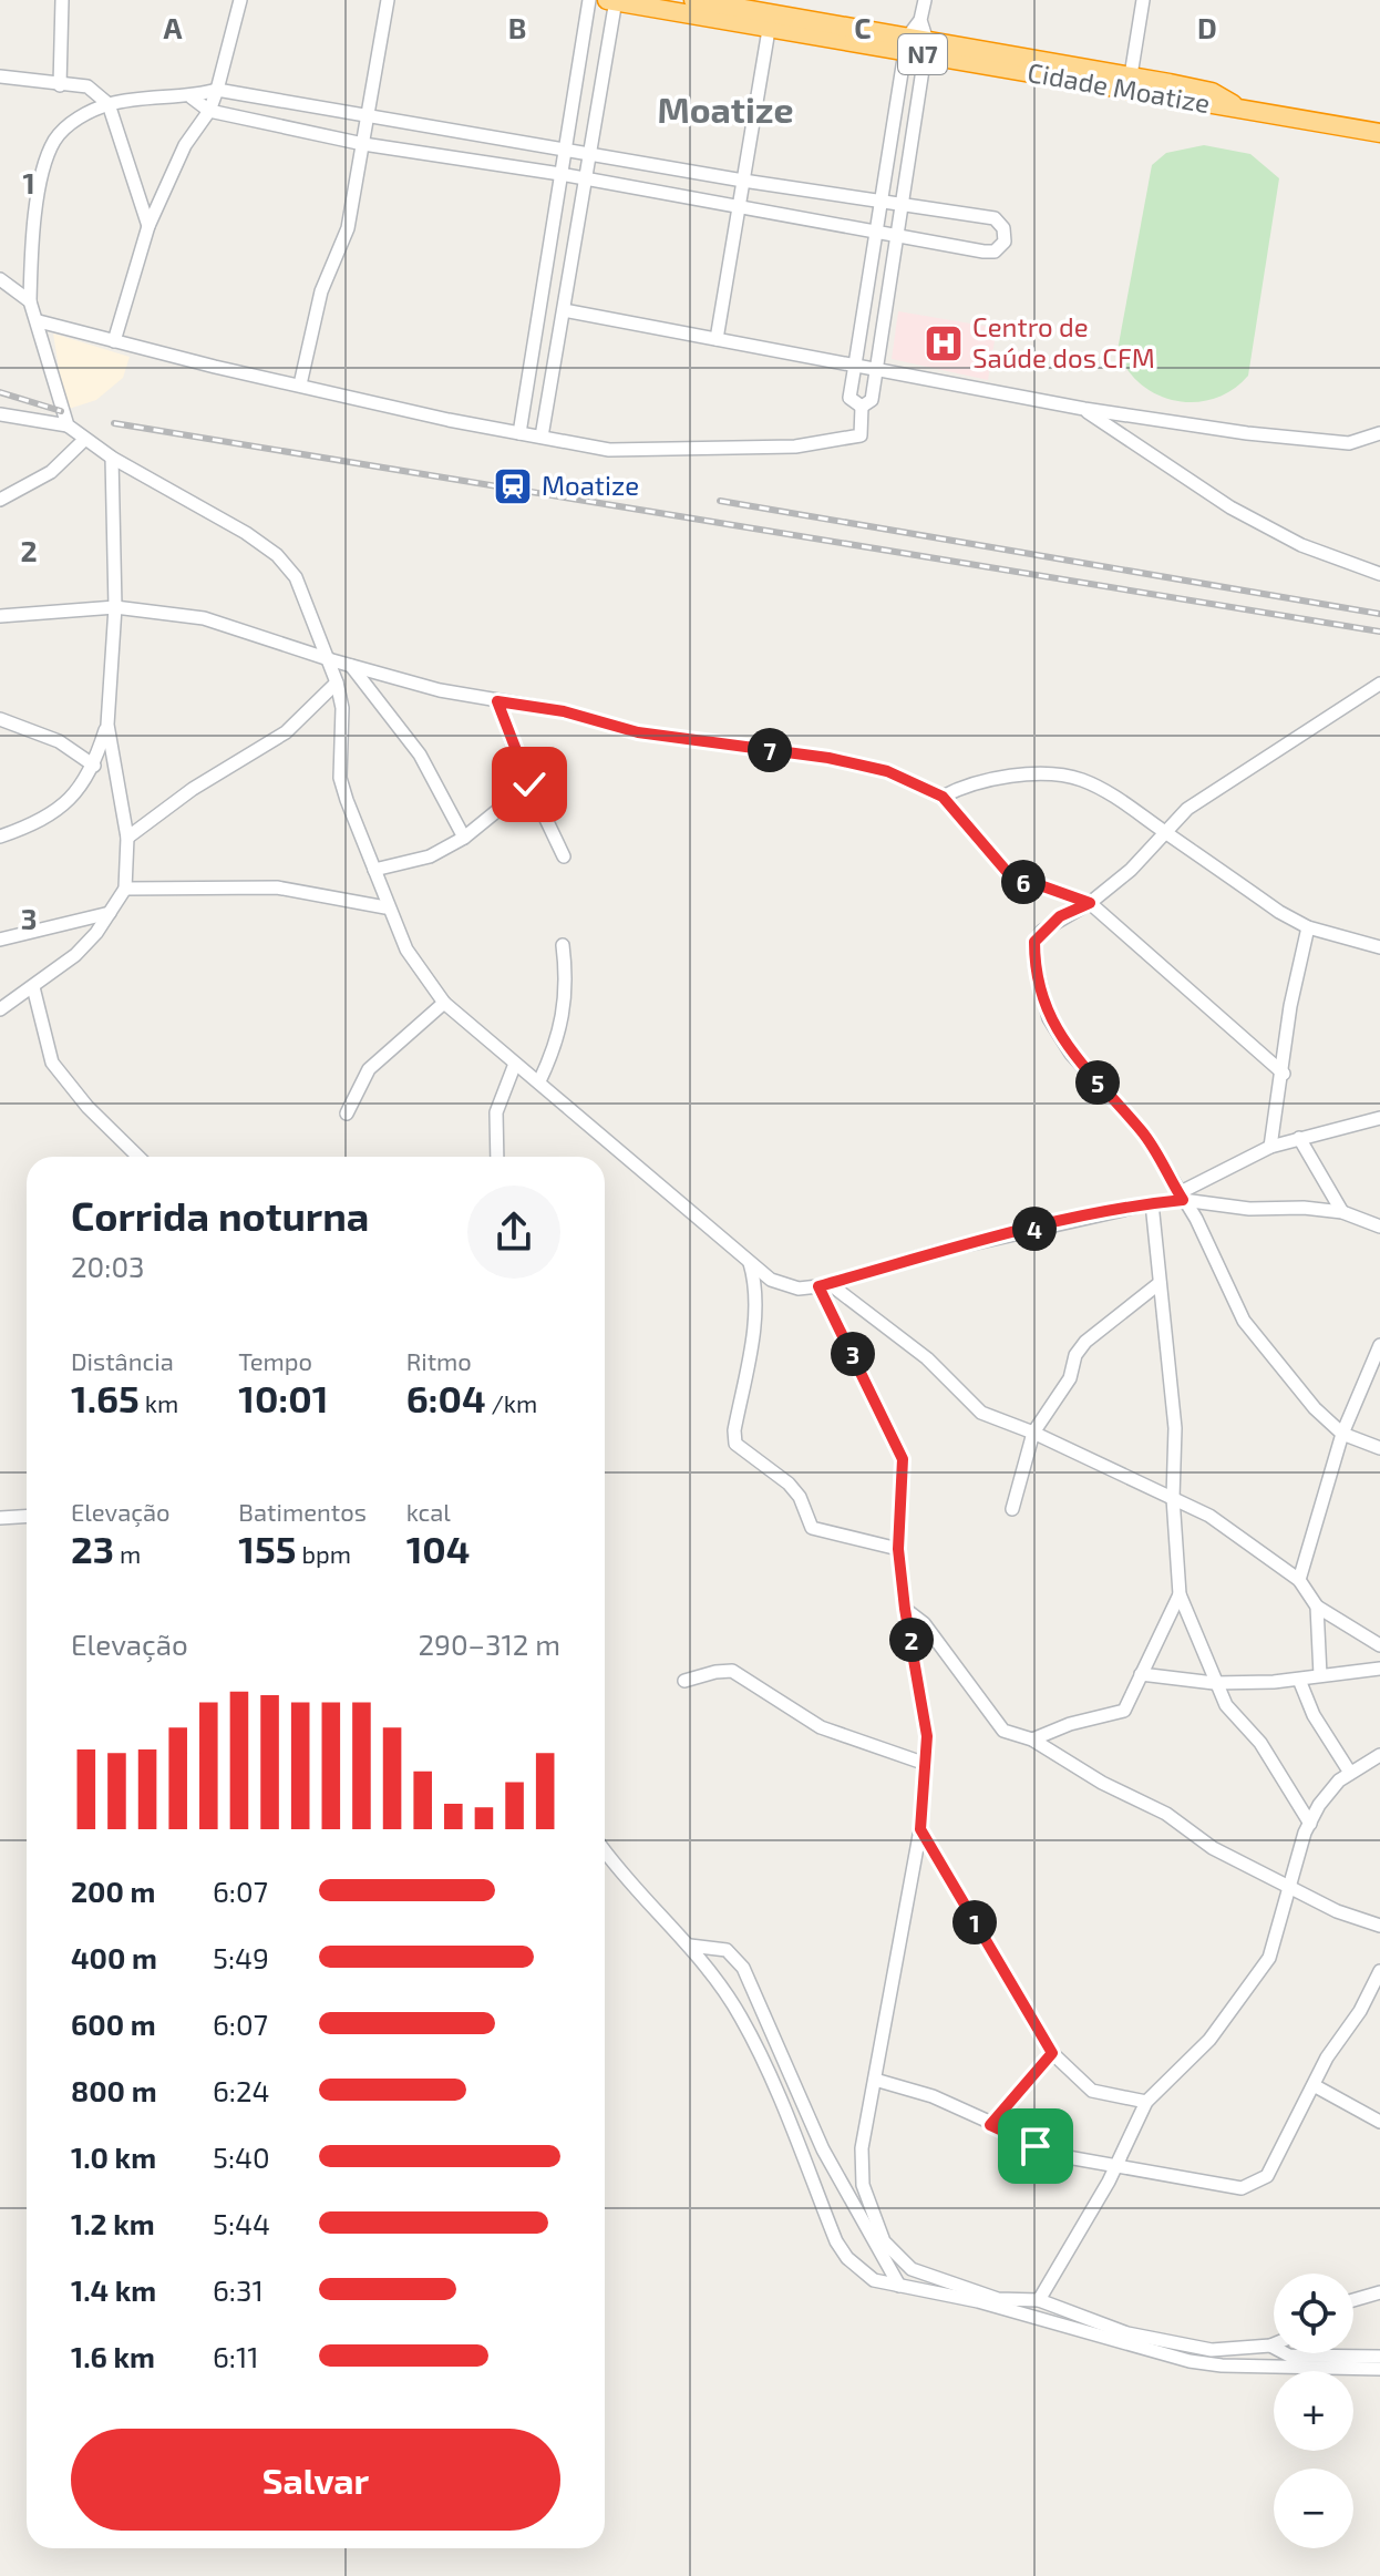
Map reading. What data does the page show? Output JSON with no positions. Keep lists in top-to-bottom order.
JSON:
{
  "streets": {
    "highway": ["N7", "Cidade Moatize"]
  },
  "crossings": [
    ["N7", "Cidade Moatize"]
  ],
  "districts": ["Moatize"],
  "places": {
    "hospital": ["Centro de Saúde dos CFM"],
    "station": ["Moatize"]
  },
  "page": {
    "pins": [
      "7",
      "6",
      "5",
      "4",
      "3",
      "2",
      "1"
    ],
    "heading": ["Corrida noturna", "20:03"],
    "stats": [
      ["Distância", "1.65 km"],
      ["Tempo", "10:01"],
      ["Ritmo", "6:04 /km"],
      ["Elevação", "23 m"],
      ["Batimentos", "155 bpm"],
      ["kcal", "104"]
    ],
    "chart": ["Elevação", "290–312 m"],
    "list": [
      {
        "name": "200 m",
        "note": "6:07"
      },
      {
        "name": "400 m",
        "note": "5:49"
      },
      {
        "name": "600 m",
        "note": "6:07"
      },
      {
        "name": "800 m",
        "note": "6:24"
      },
      {
        "name": "1.0 km",
        "note": "5:40"
      },
      {
        "name": "1.2 km",
        "note": "5:44"
      },
      {
        "name": "1.4 km",
        "note": "6:31"
      },
      {
        "name": "1.6 km",
        "note": "6:11"
      }
    ],
    "map_buttons": ["+", "−"],
    "buttons": "Salvar"
  },
  "grid": {
    "columns": [
      "A",
      "B",
      "C",
      "D"
    ],
    "rows": ["1", "2", "3"]
  }
}
